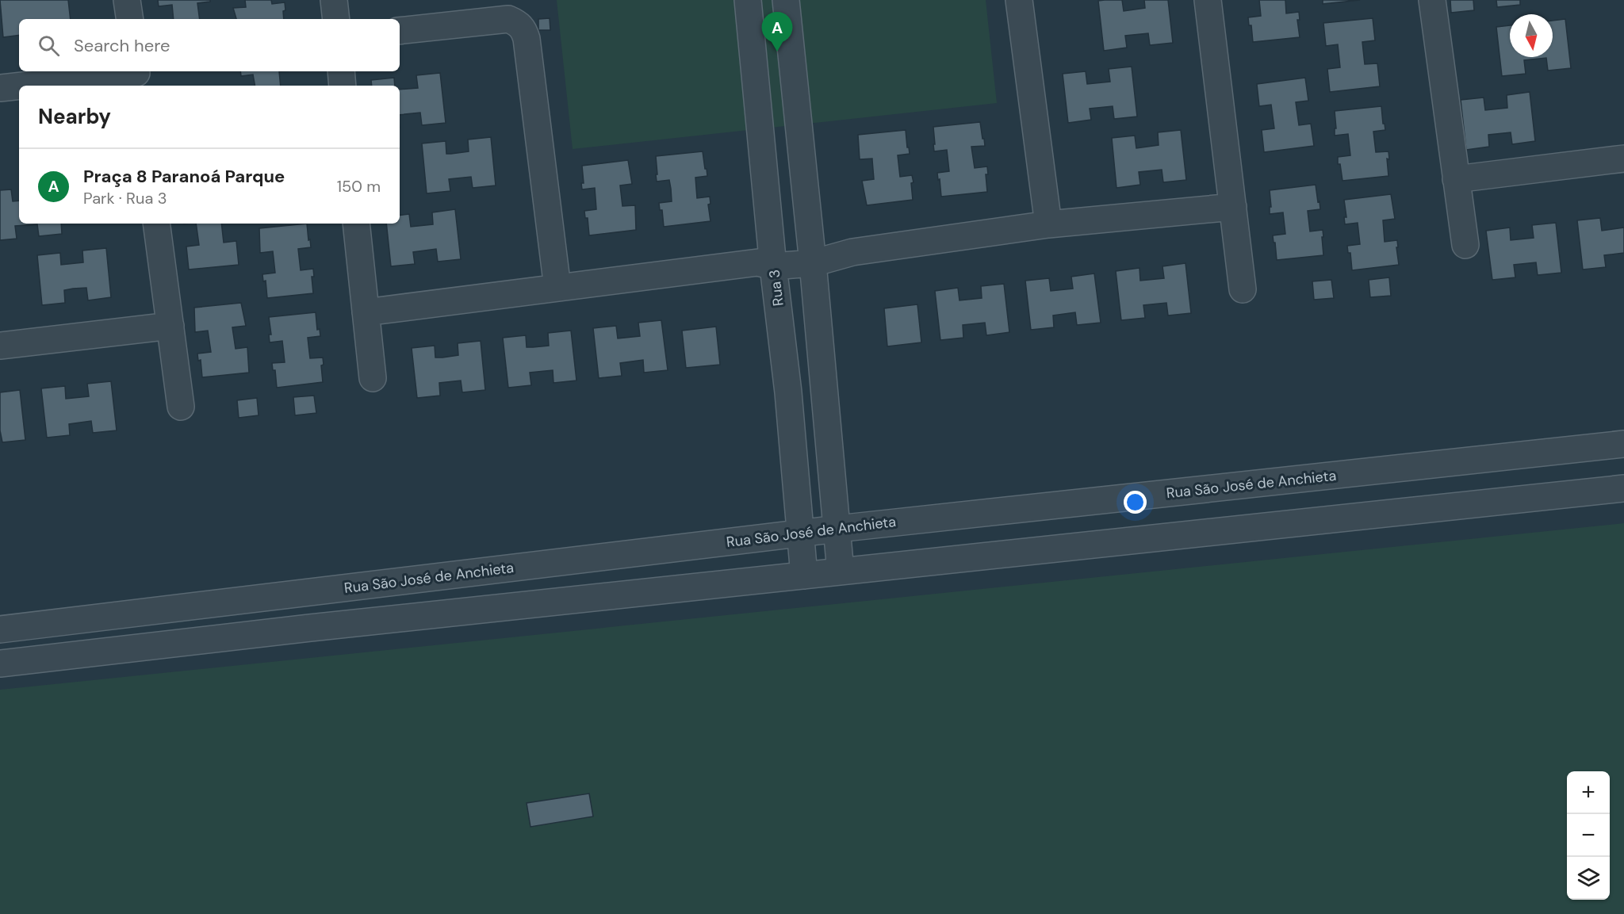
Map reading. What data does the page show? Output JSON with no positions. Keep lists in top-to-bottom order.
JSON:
{
  "streets": {
    "street": ["Rua 3", "Rua São José de Anchieta"]
  },
  "crossings": [
    ["Rua 3", "Rua São José de Anchieta"]
  ],
  "north": "bottom",
  "page": {
    "pins": "A",
    "search": "Search here",
    "heading": "Nearby",
    "list": [
      {
        "mark": "A",
        "name": "Praça 8 Paranoá Parque",
        "note": "Park · Rua 3",
        "value": "150 m"
      }
    ],
    "map_buttons": ["+", "−"]
  }
}
